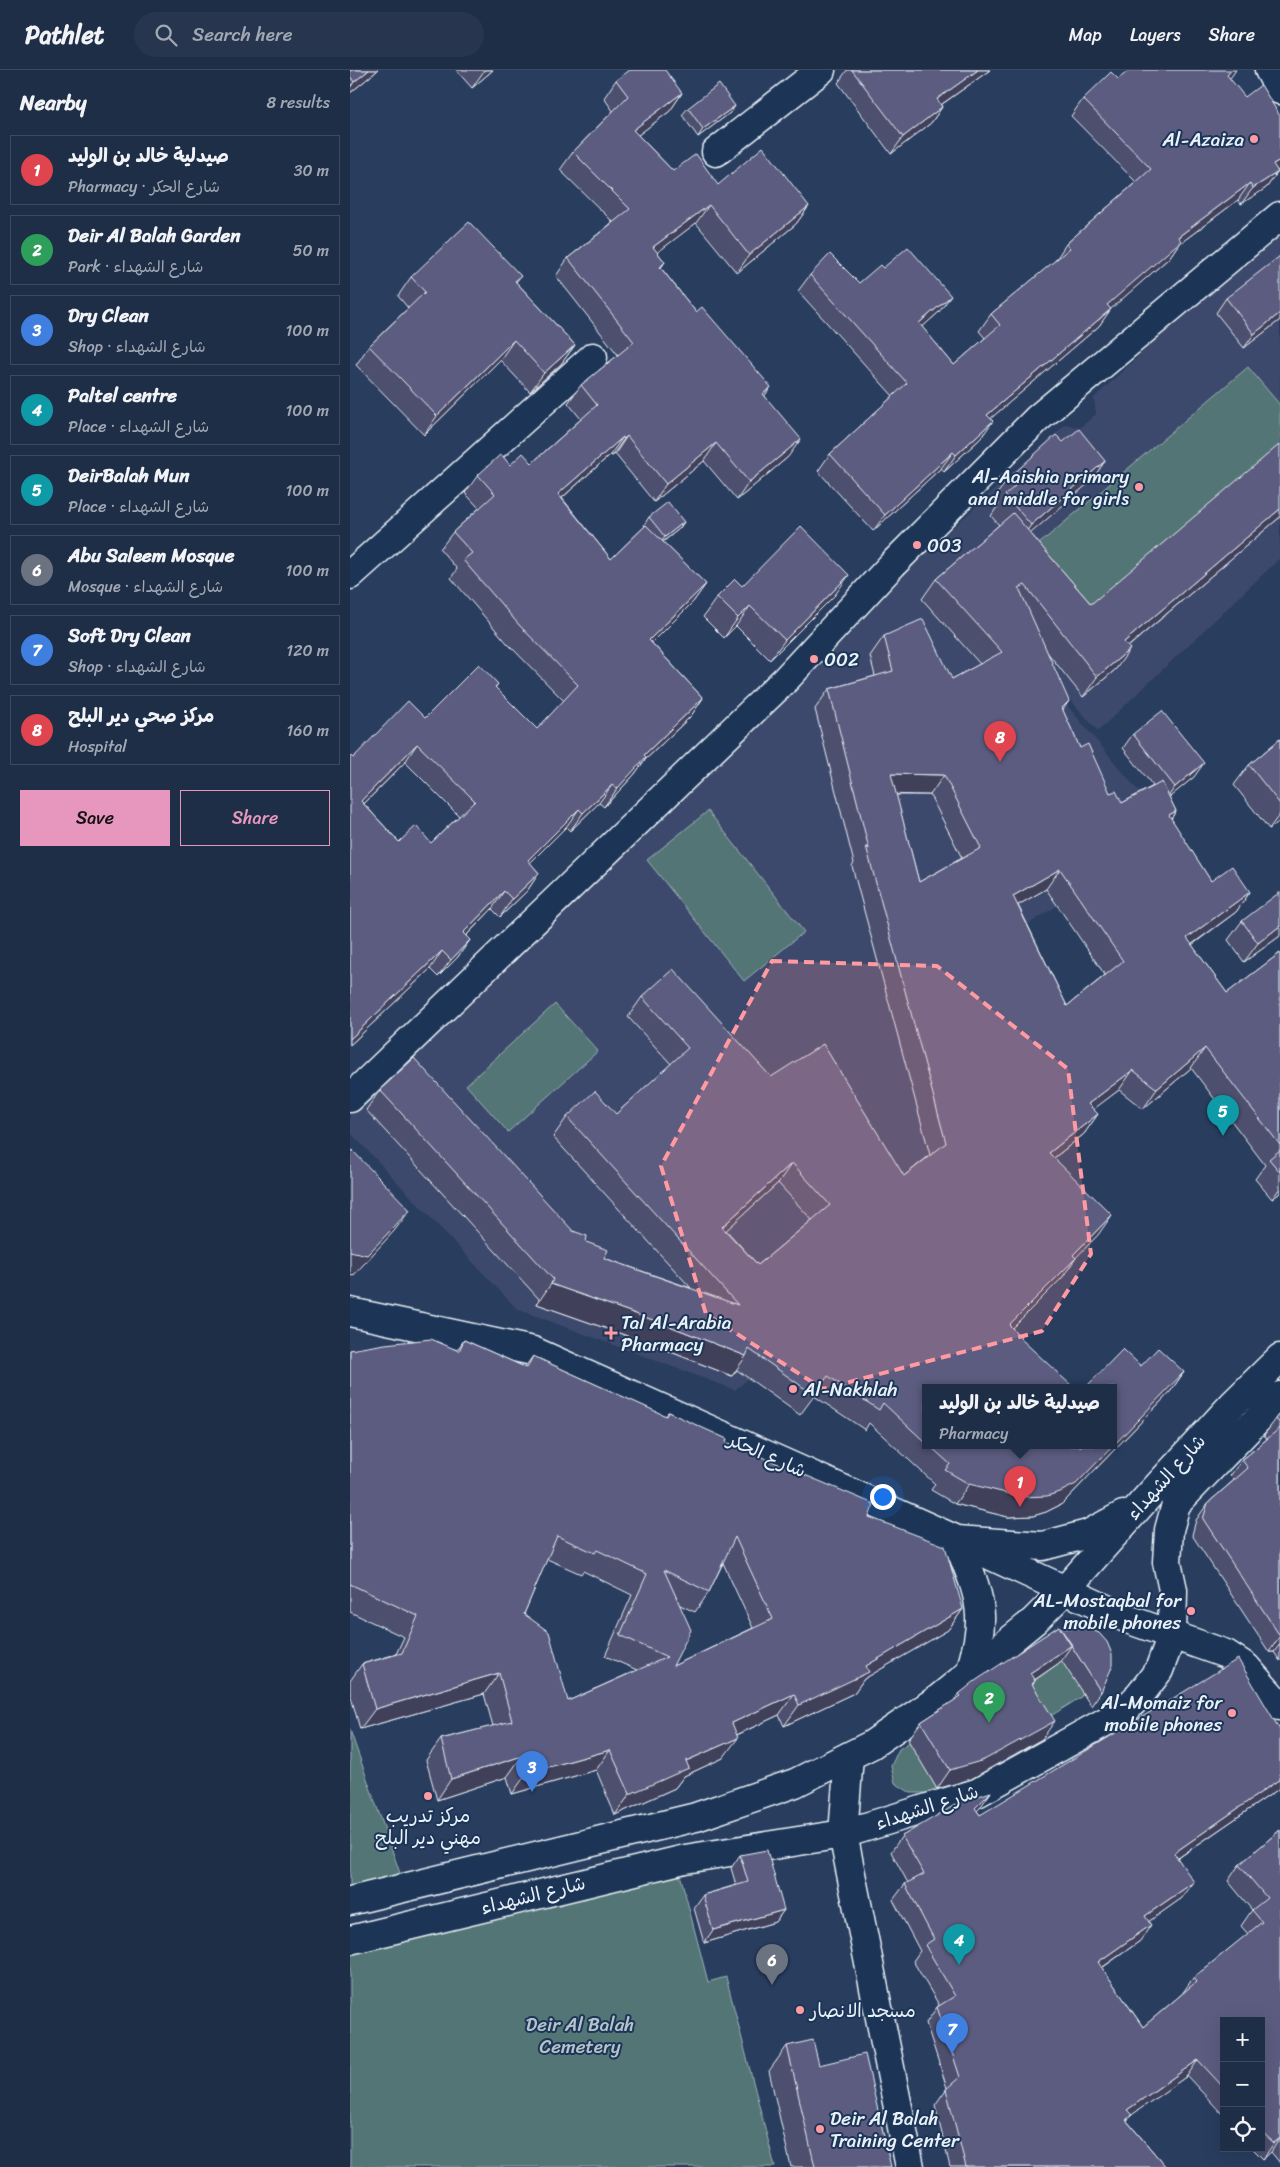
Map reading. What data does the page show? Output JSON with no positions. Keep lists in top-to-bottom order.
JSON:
{
  "streets": {
    "street": ["شارع الحكر", "شارع الشهداء"]
  },
  "crossings": [
    ["شارع الحكر", "شارع الشهداء"]
  ],
  "parks": ["Deir Al Balah Cemetery"],
  "places": {
    "other": [
      "Al-Azaiza",
      "Al-Aaishia primary and middle for girls",
      "003",
      "002",
      "Al-Nakhlah",
      "AL-Mostaqbal for mobile phones",
      "Al-Momaiz for mobile phones",
      "مركز تدريب مهني دير البلح",
      "مسجد الانصار",
      "Deir Al Balah Training Center"
    ],
    "health": ["Tal Al-Arabia Pharmacy"]
  },
  "page": {
    "header": "Pathlet",
    "search": "Search here",
    "nav": ["Map", "Layers", "Share"],
    "heading": ["Nearby", "8 results"],
    "list": [
      {
        "mark": "1",
        "name": "صيدلية خالد بن الوليد",
        "note": "Pharmacy · شارع الحكر",
        "value": "30 m"
      },
      {
        "mark": "2",
        "name": "Deir Al Balah Garden",
        "note": "Park · شارع الشهداء",
        "value": "50 m"
      },
      {
        "mark": "3",
        "name": "Dry Clean",
        "note": "Shop · شارع الشهداء",
        "value": "100 m"
      },
      {
        "mark": "4",
        "name": "Paltel centre",
        "note": "Place · شارع الشهداء",
        "value": "100 m"
      },
      {
        "mark": "5",
        "name": "DeirBalah Mun",
        "note": "Place · شارع الشهداء",
        "value": "100 m"
      },
      {
        "mark": "6",
        "name": "Abu Saleem Mosque",
        "note": "Mosque · شارع الشهداء",
        "value": "100 m"
      },
      {
        "mark": "7",
        "name": "Soft Dry Clean",
        "note": "Shop · شارع الشهداء",
        "value": "120 m"
      },
      {
        "mark": "8",
        "name": "مركز صحي دير البلح",
        "note": "Hospital",
        "value": "160 m"
      }
    ],
    "pins": [
      "8",
      "5",
      "1",
      "2",
      "3",
      "4",
      "6",
      "7"
    ],
    "buttons": ["Save", "Share"],
    "popup": ["صيدلية خالد بن الوليد", "Pharmacy"],
    "map_buttons": ["+", "−"]
  }
}
